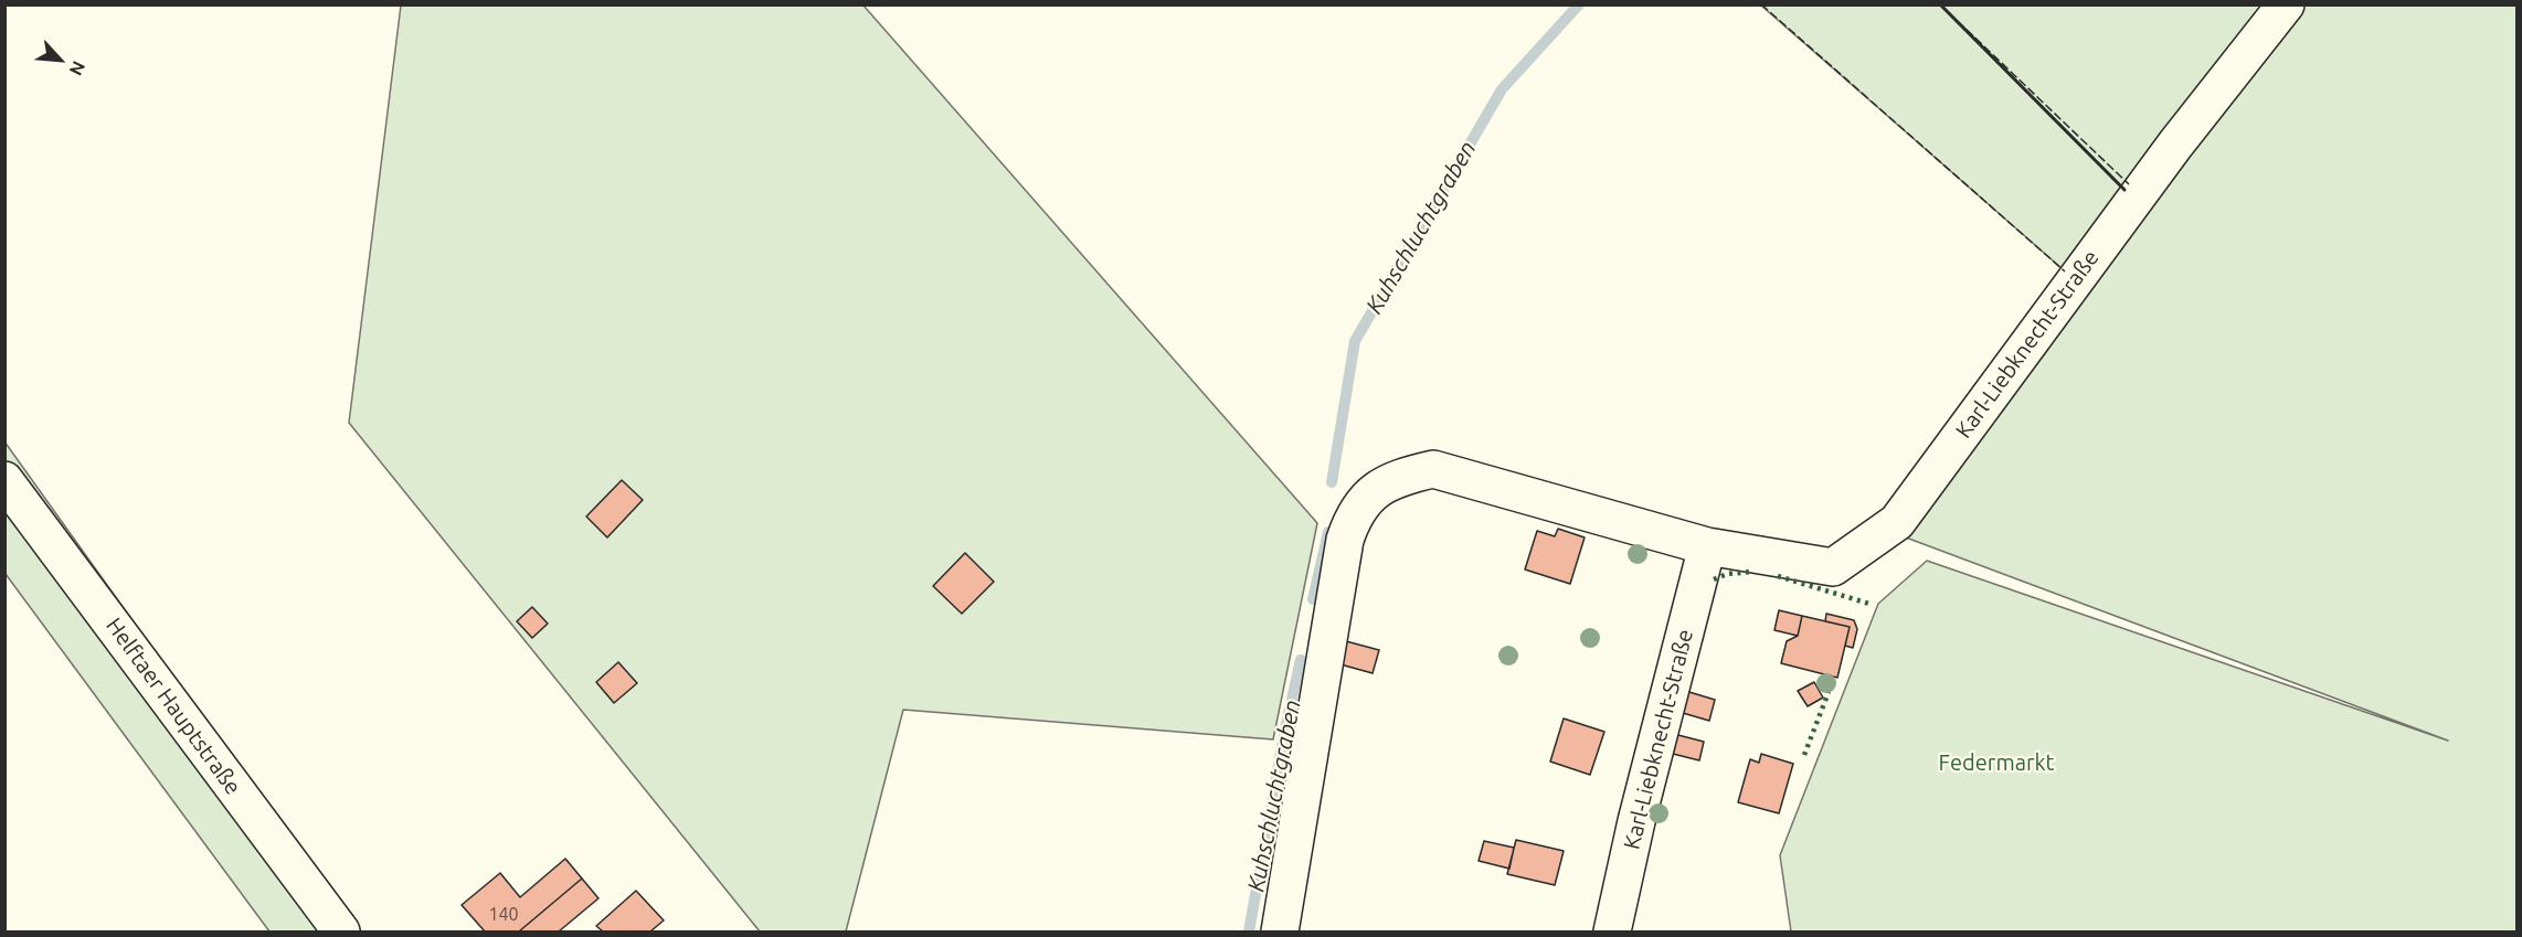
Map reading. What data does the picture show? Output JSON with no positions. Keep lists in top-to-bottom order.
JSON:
{
  "streets": {
    "street": ["Karl-Liebknecht-Straße", "Helftaer Hauptstraße"]
  },
  "water": ["Kuhschluchtgraben"],
  "parks": ["Federmarkt"],
  "house_numbers": ["140"],
  "north": "bottom right"
}
